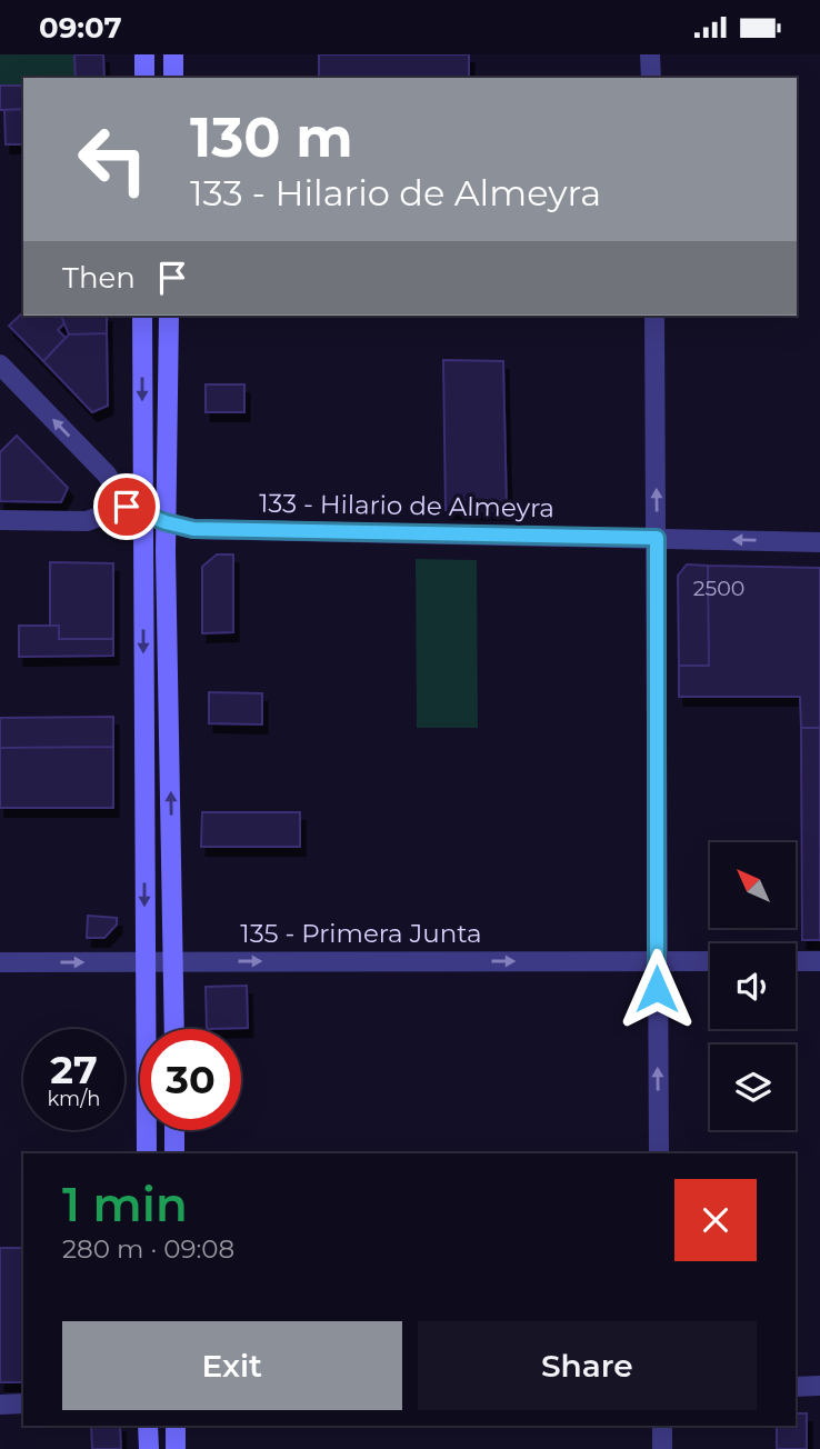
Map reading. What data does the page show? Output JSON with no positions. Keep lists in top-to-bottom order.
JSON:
{
  "streets": {
    "street": ["133 - Hilario de Almeyra", "135 - Primera Junta"]
  },
  "one_way": ["135 - Primera Junta"],
  "house_numbers": ["2500"],
  "north": "top left",
  "page": {
    "status": "09:07",
    "turn": ["130 m", "133 - Hilario de Almeyra"],
    "then": "Then",
    "speed": "27 km/h",
    "limit": "30",
    "heading": ["1 min", "280 m · 09:08"],
    "buttons": ["Exit", "Share"]
  }
}
